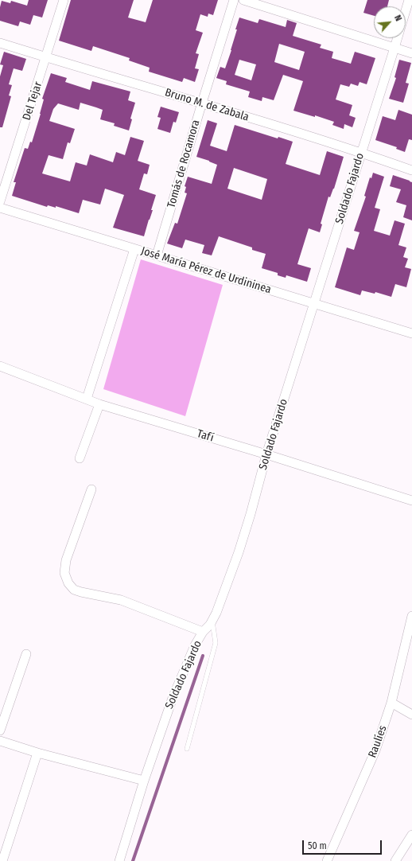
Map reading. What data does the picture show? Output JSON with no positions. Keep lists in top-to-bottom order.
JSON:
{
  "streets": {
    "street": [
      "Del Tejar",
      "Bruno M. de Zabala",
      "Tomás de Rocamora",
      "Soldado Fajardo",
      "José María Pérez de Urdininea",
      "Tafí",
      "Raulíes"
    ]
  },
  "crossings": [
    ["Del Tejar", "Bruno M. de Zabala"],
    ["Bruno M. de Zabala", "Tomás de Rocamora"],
    ["Bruno M. de Zabala", "Soldado Fajardo"],
    ["Tomás de Rocamora", "José María Pérez de Urdininea"],
    ["Soldado Fajardo", "José María Pérez de Urdininea"],
    ["Soldado Fajardo", "Tafí"]
  ],
  "scale_bar": "50 m",
  "north": "top right"
}
